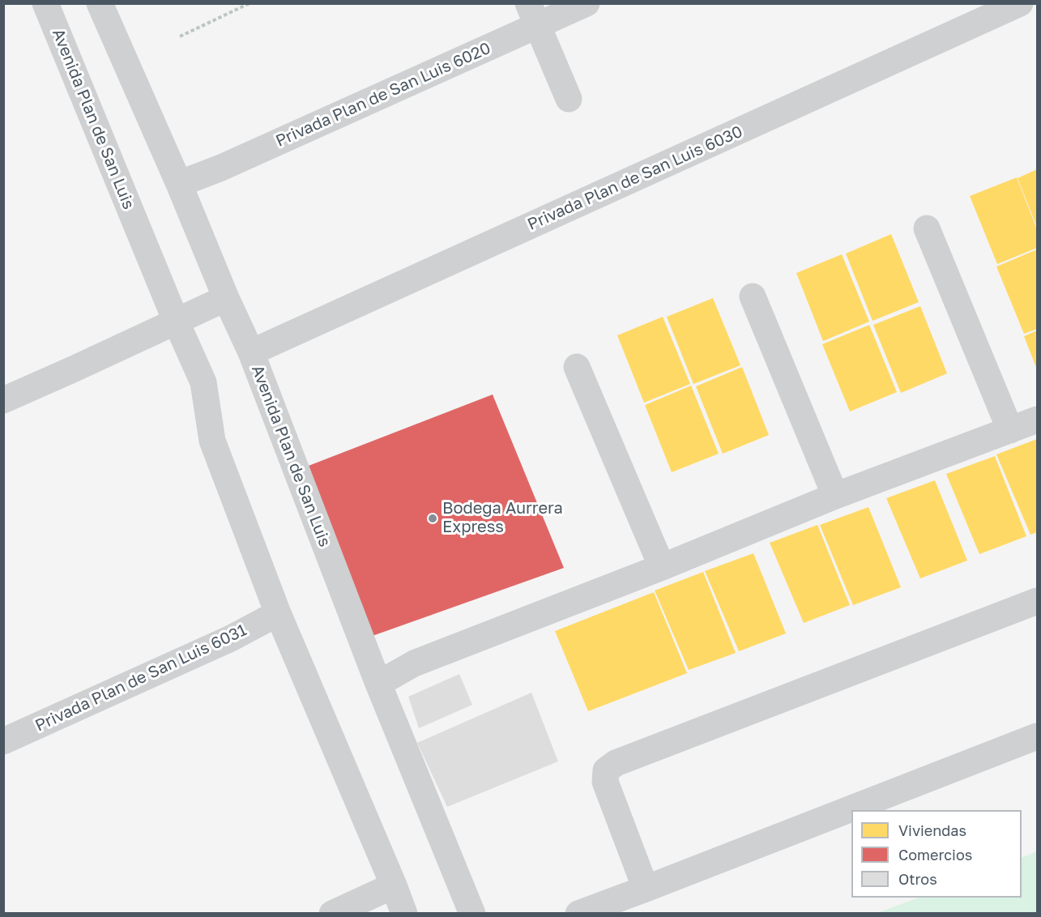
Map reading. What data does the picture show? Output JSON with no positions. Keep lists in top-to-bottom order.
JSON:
{
  "streets": {
    "street": [
      "Privada Plan de San Luis 6020",
      "Avenida Plan de San Luis",
      "Privada Plan de San Luis 6030",
      "Privada Plan de San Luis 6031"
    ]
  },
  "crossings": [
    ["Privada Plan de San Luis 6020", "Avenida Plan de San Luis"],
    ["Avenida Plan de San Luis", "Privada Plan de San Luis 6030"],
    ["Avenida Plan de San Luis", "Privada Plan de San Luis 6031"]
  ],
  "places": ["Bodega Aurrera Express"],
  "legend": ["Viviendas", "Comercios", "Otros"]
}
